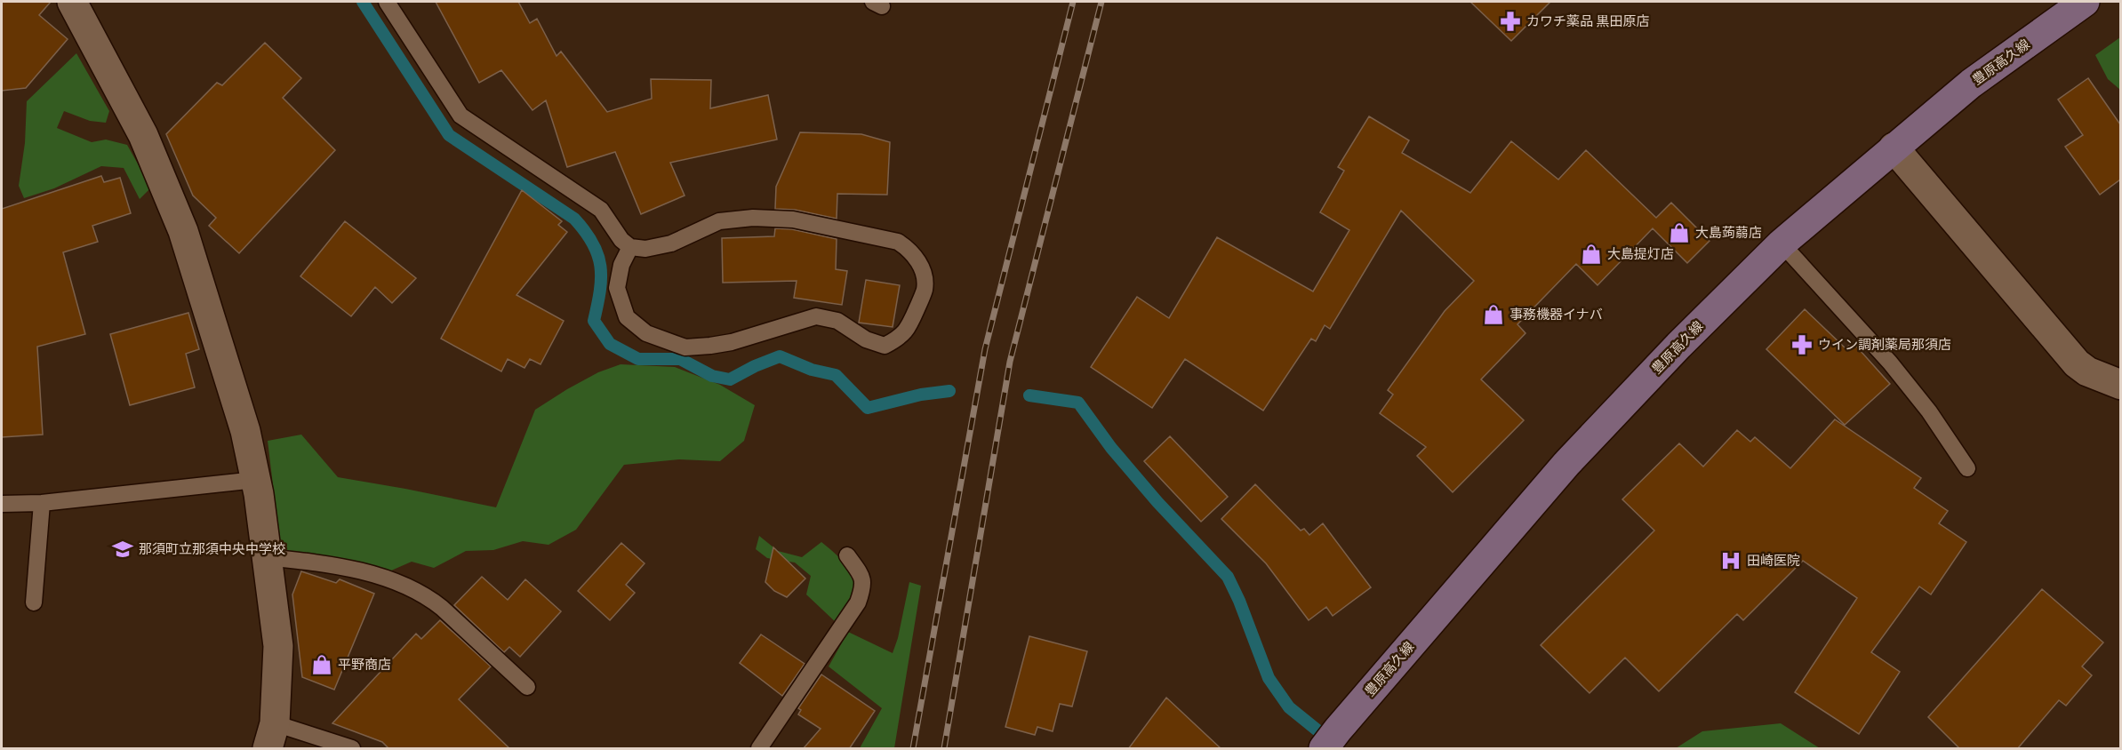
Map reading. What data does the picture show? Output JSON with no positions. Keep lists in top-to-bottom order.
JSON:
{
  "streets": {
    "main road": ["豊原高久線"]
  },
  "places": {
    "pharmacy": ["カワチ薬品 黒田原店", "ウイン調剤薬局那須店"],
    "shop": [
      "大島蒟蒻店",
      "大島提灯店",
      "事務機器イナバ",
      "平野商店"
    ],
    "school or university": ["那須町立那須中央中学校"],
    "hospital": ["田崎医院"]
  }
}
